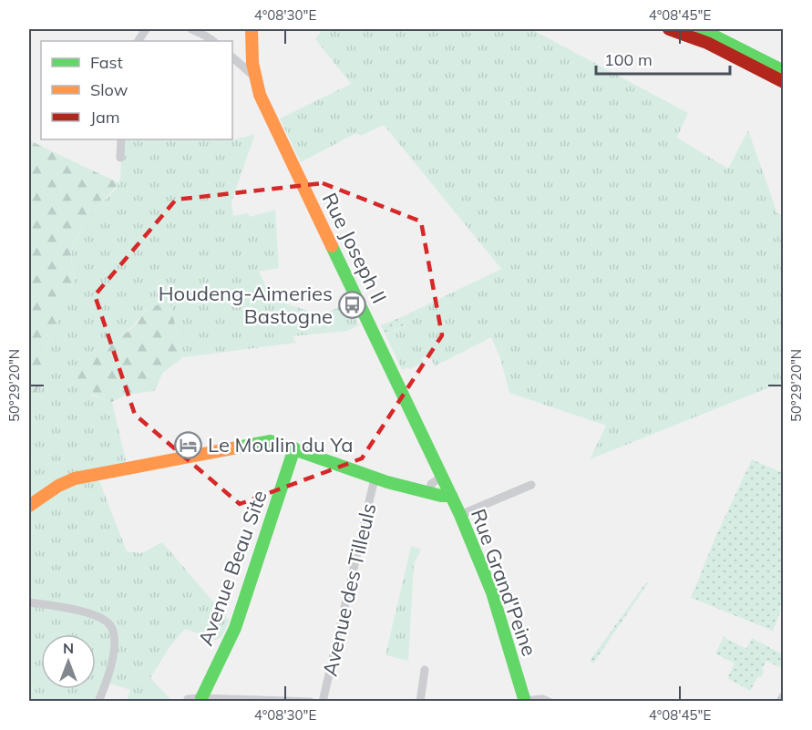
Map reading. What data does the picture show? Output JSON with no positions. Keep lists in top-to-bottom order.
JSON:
{
  "streets": {
    "main road": ["Rue Joseph II", "Avenue Beau Site", "Rue Grand'Peine"],
    "street": ["Avenue des Tilleuls"]
  },
  "crossings": [
    ["Rue Joseph II", "Rue Grand'Peine"]
  ],
  "places": {
    "bus stop": ["Houdeng-Aimeries Bastogne"],
    "hotel": ["Le Moulin du Ya"]
  },
  "legend": ["Fast", "Slow", "Jam"],
  "scale_bar": "100 m",
  "north": "top",
  "coordinates": ["4°08'30\"E", "4°08'45\"E", "50°29'20\"N"]
}
